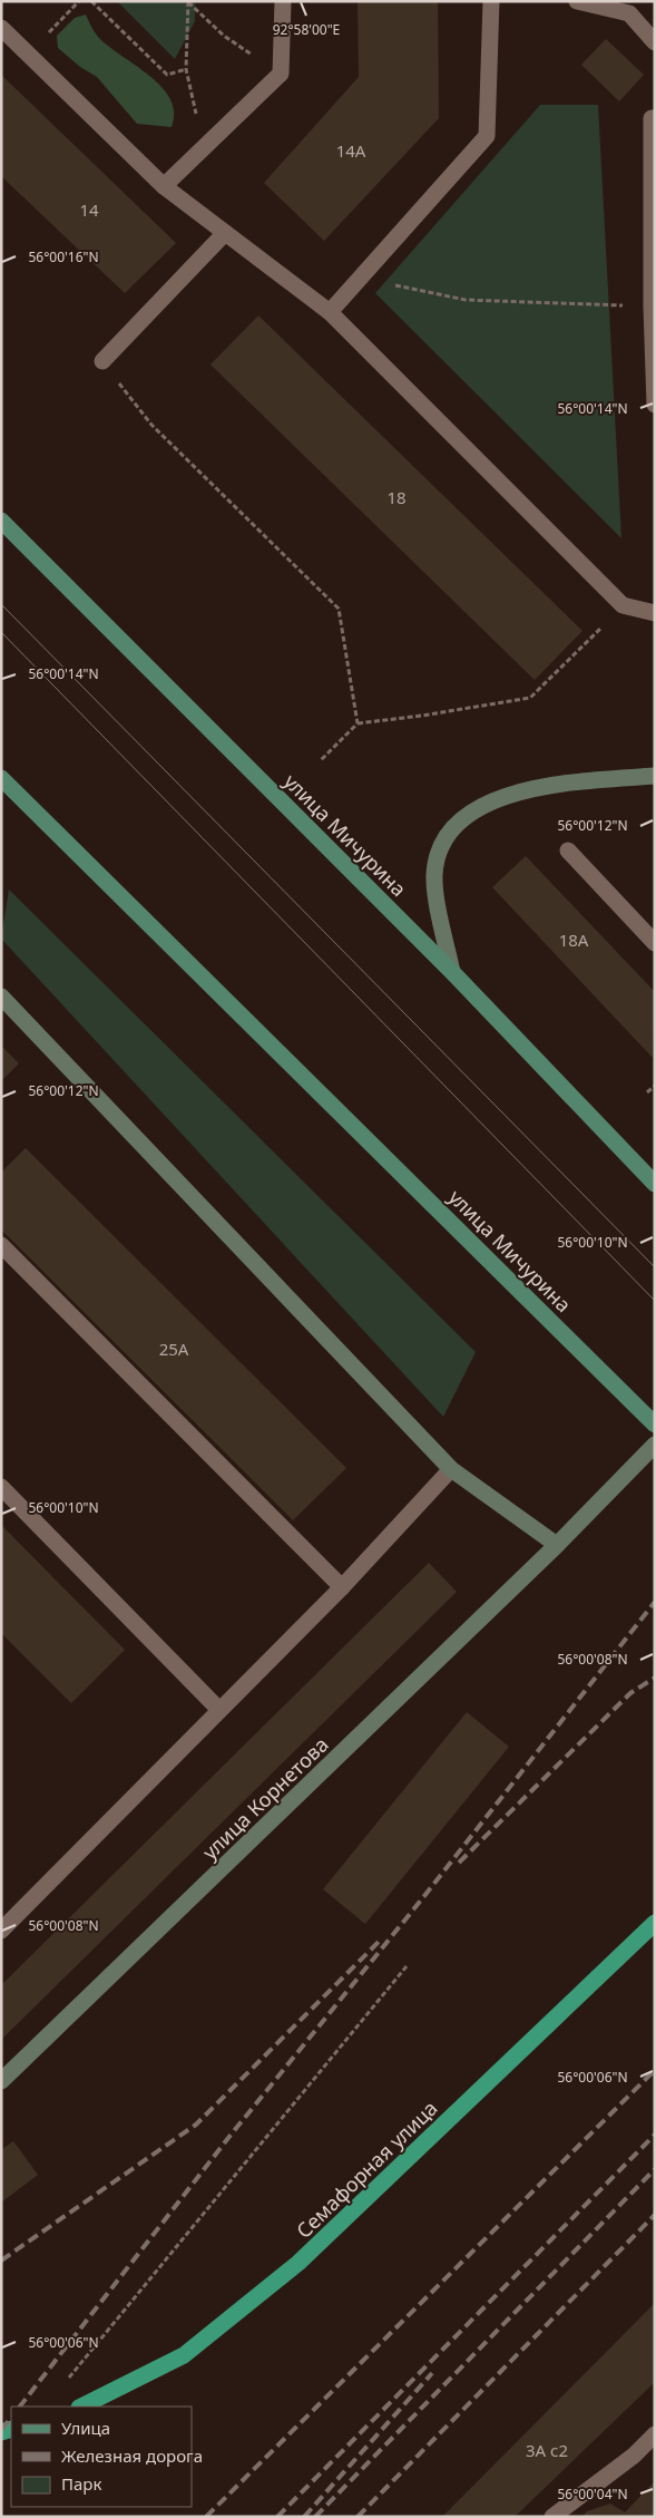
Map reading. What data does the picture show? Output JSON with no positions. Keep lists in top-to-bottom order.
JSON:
{
  "streets": {
    "highway": ["Семафорная улица"],
    "main road": ["улица Мичурина", "улица Корнетова"]
  },
  "house_numbers": [
    "14А",
    "14",
    "18",
    "18А",
    "25А",
    "3А с2"
  ],
  "legend": ["Улица", "Железная дорога", "Парк"],
  "coordinates": [
    "92°58'00\"E",
    "56°00'16\"N",
    "56°00'14\"N",
    "56°00'12\"N",
    "56°00'10\"N",
    "56°00'08\"N",
    "56°00'06\"N",
    "56°00'04\"N"
  ]
}
